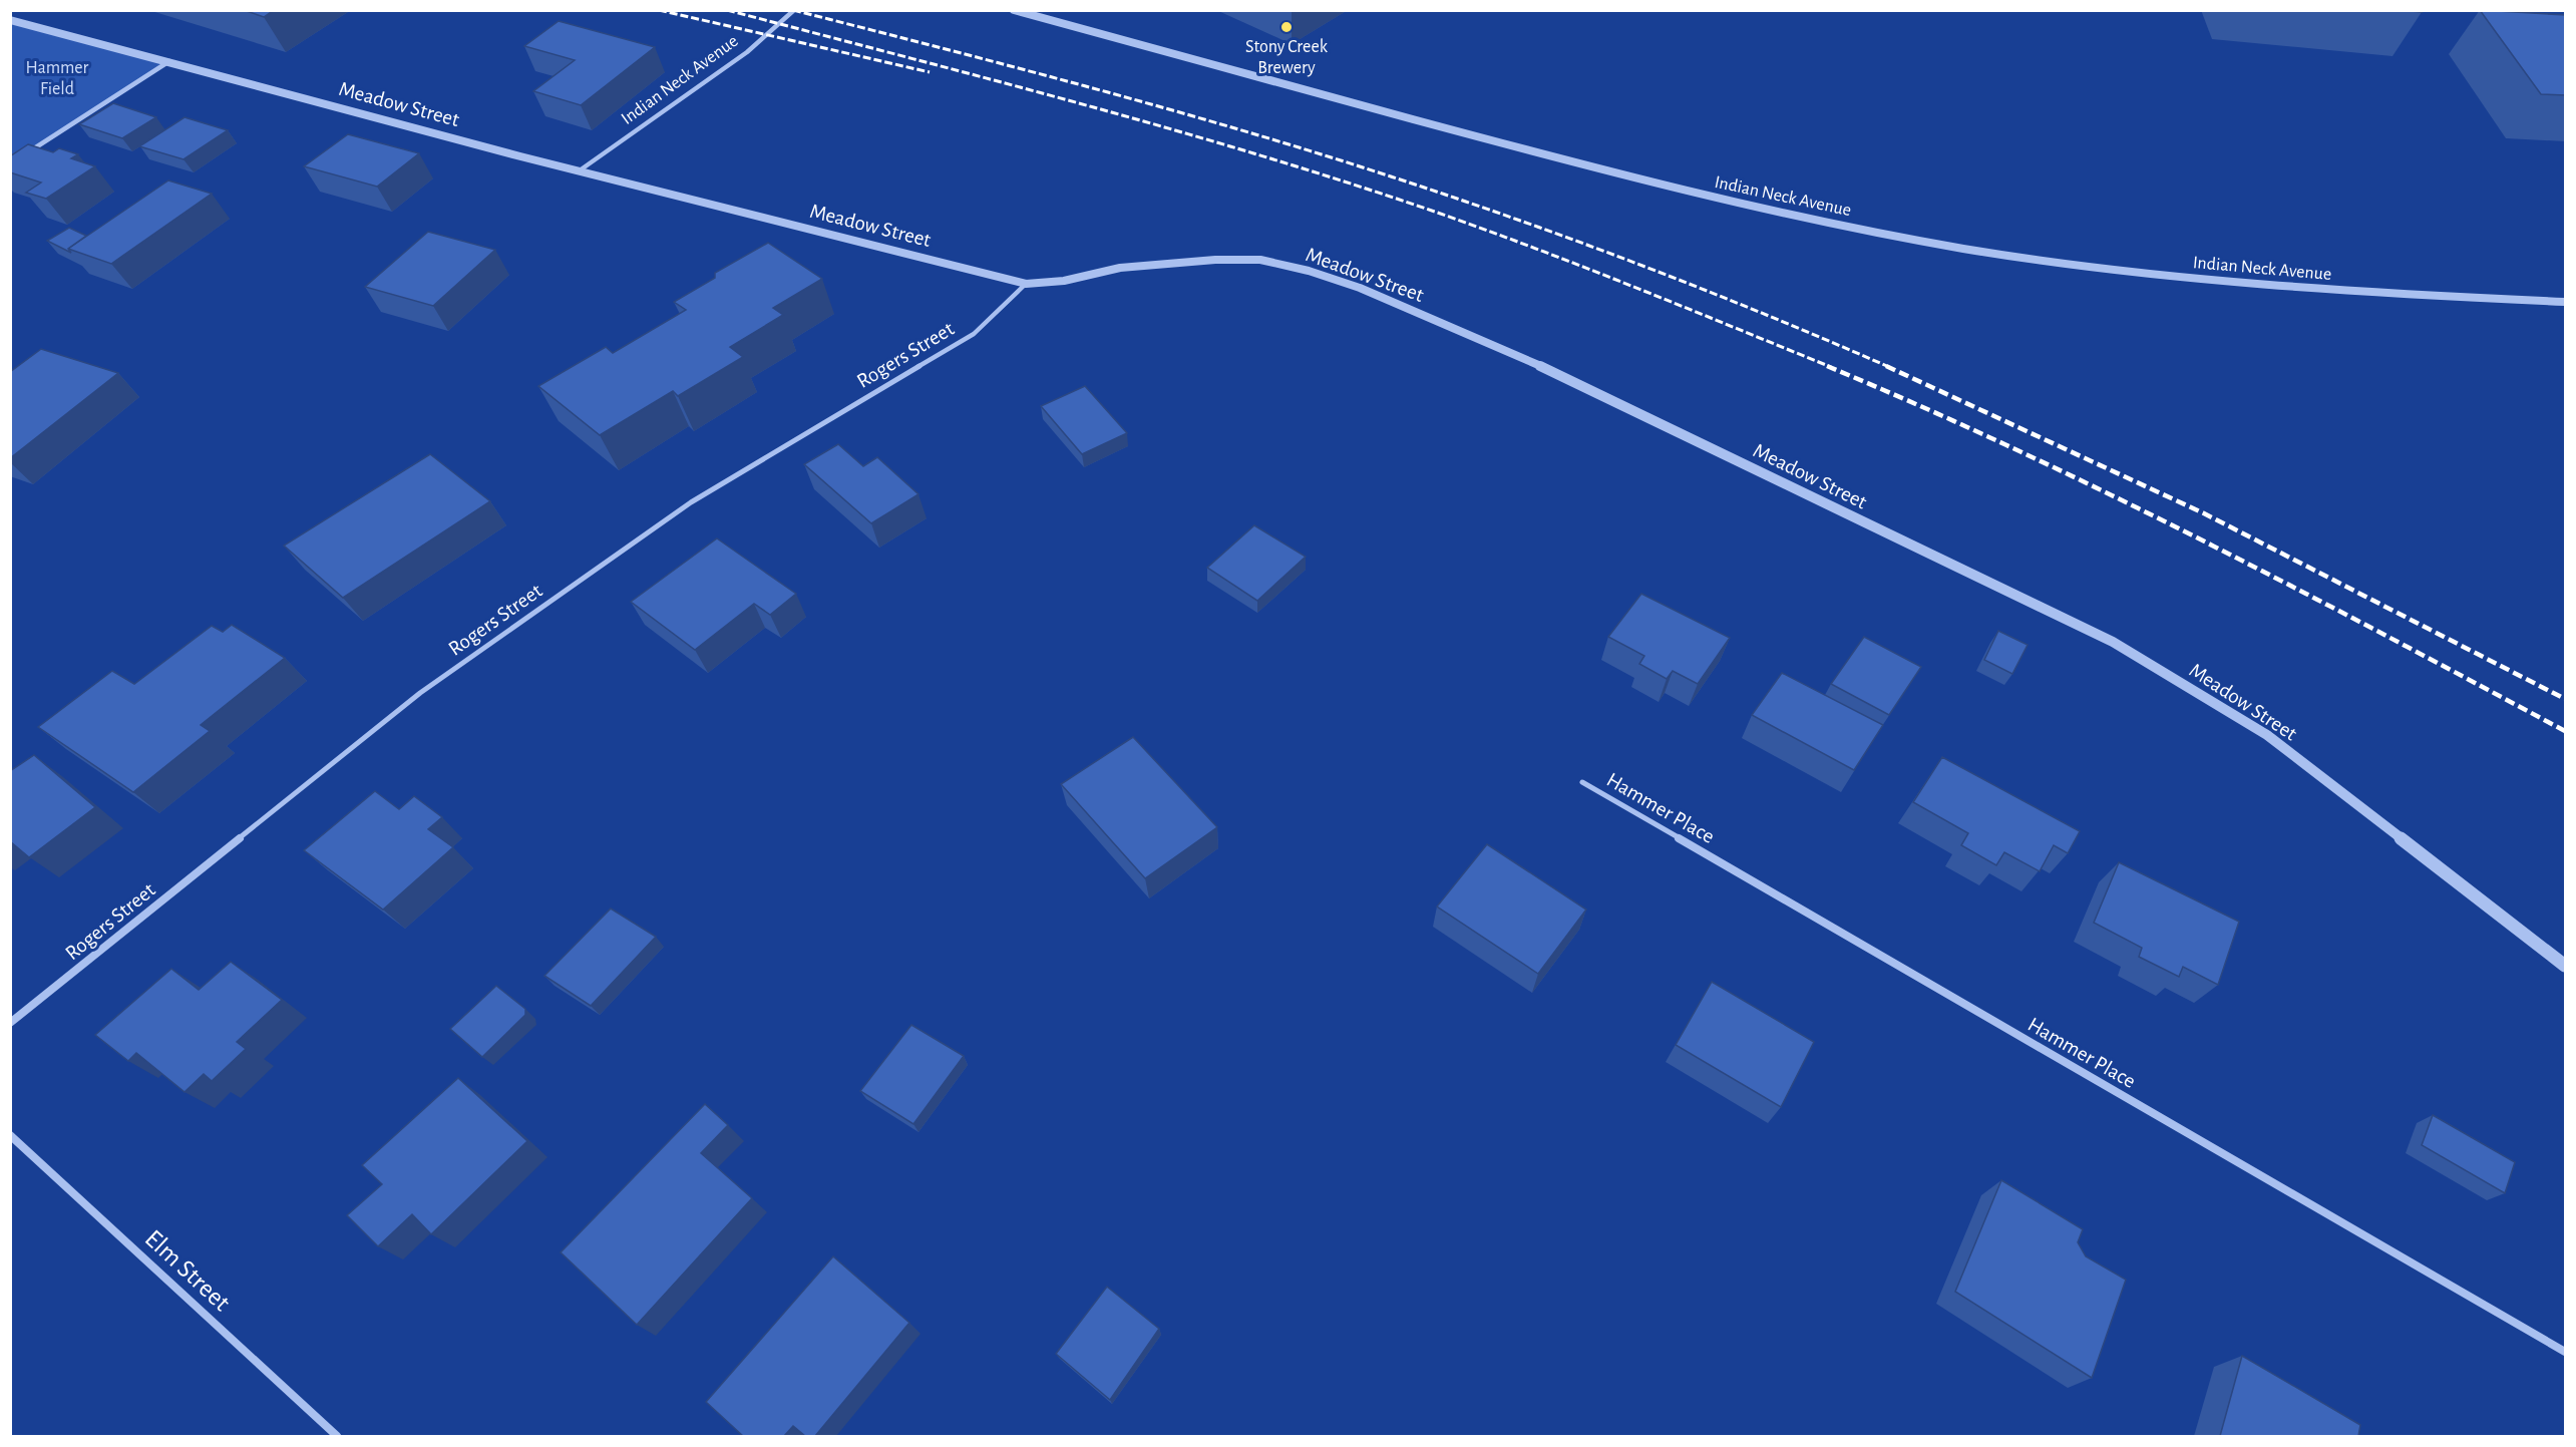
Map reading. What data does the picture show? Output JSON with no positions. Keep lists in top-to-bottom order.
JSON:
{
  "streets": {
    "street": [
      "Indian Neck Avenue",
      "Meadow Street",
      "Rogers Street",
      "Hammer Place",
      "Elm Street"
    ]
  },
  "crossings": [
    ["Indian Neck Avenue", "Meadow Street"],
    ["Meadow Street", "Rogers Street"]
  ],
  "parks": ["Hammer Field"],
  "places": ["Stony Creek Brewery"]
}
